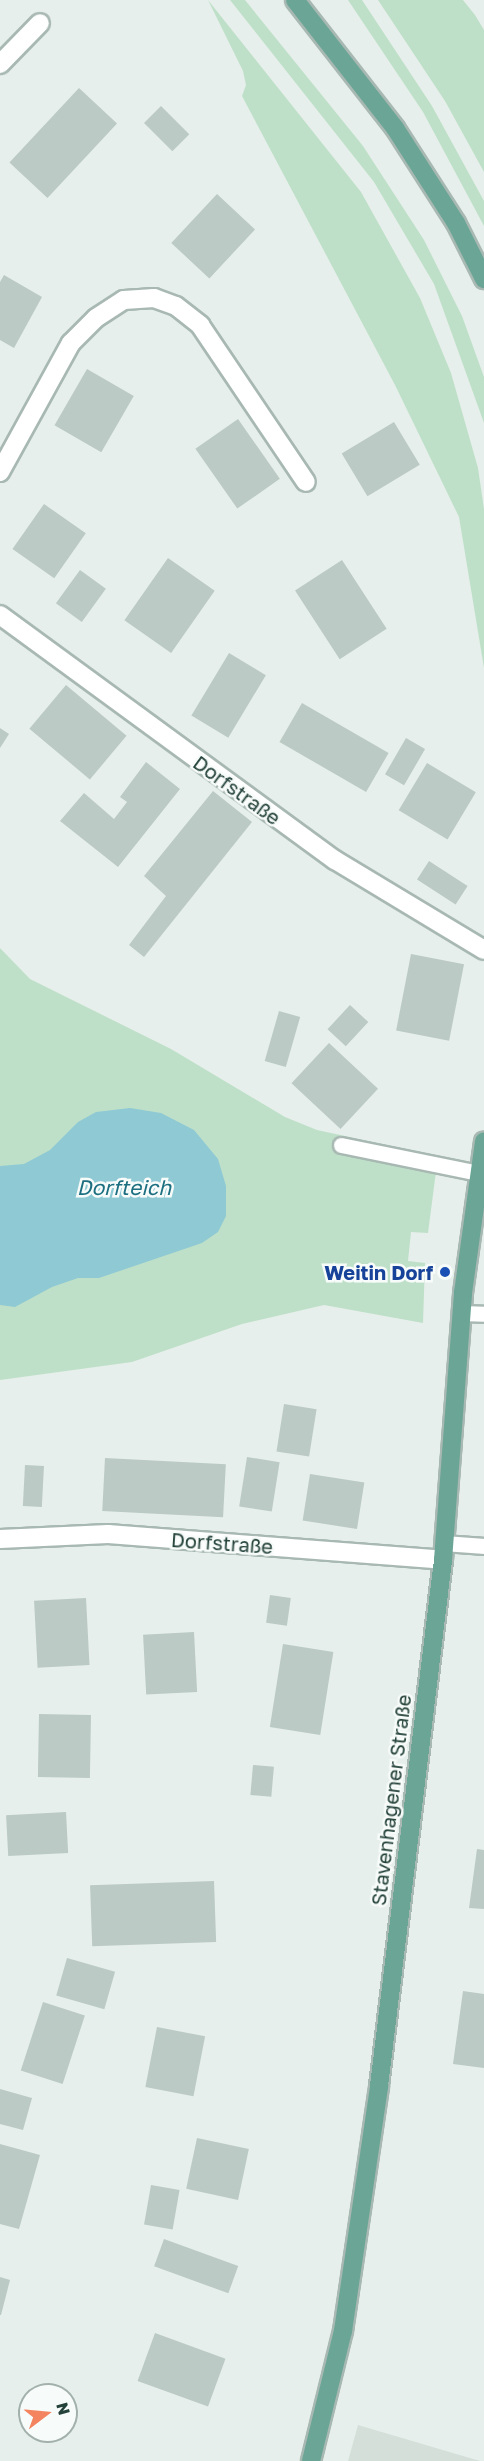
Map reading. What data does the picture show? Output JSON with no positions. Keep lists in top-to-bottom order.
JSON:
{
  "streets": {
    "main road": ["Stavenhagener Straße"],
    "street": ["Dorfstraße"]
  },
  "crossings": [
    ["Dorfstraße", "Stavenhagener Straße"]
  ],
  "water": ["Dorfteich"],
  "places": ["Weitin Dorf"],
  "north": "right"
}
